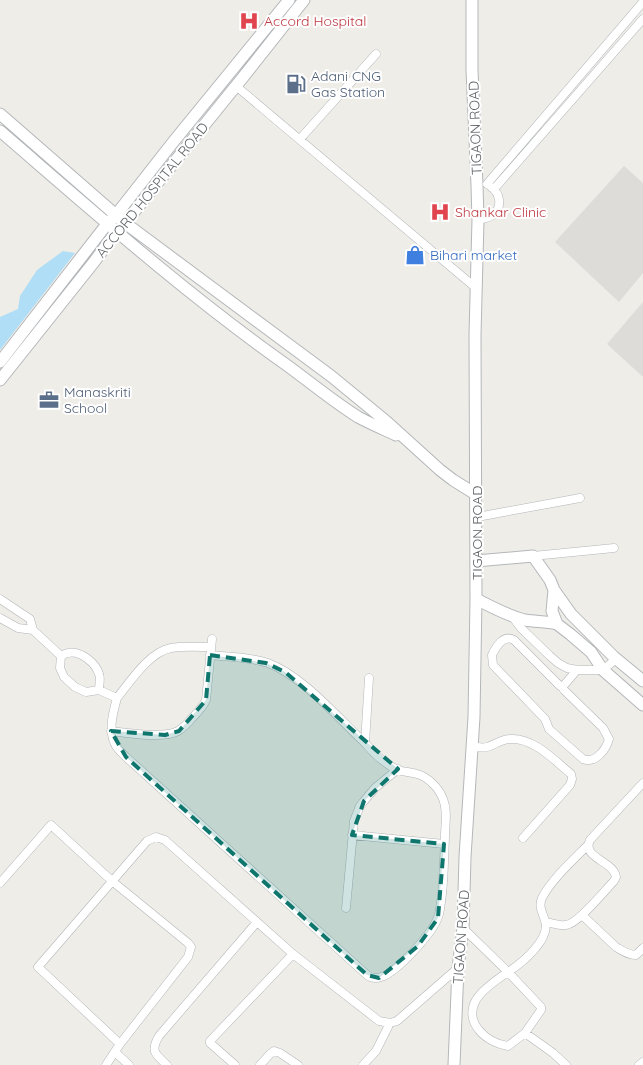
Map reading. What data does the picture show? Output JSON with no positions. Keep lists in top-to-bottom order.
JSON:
{
  "streets": {
    "street": ["TIGAON ROAD", "ACCORD HOSPITAL ROAD"]
  },
  "places": {
    "hospital": ["Accord Hospital", "Shankar Clinic"],
    "fuel station": ["Adani CNG Gas Station"],
    "shop": ["Bihari market"],
    "office": ["Manaskriti School"]
  }
}
